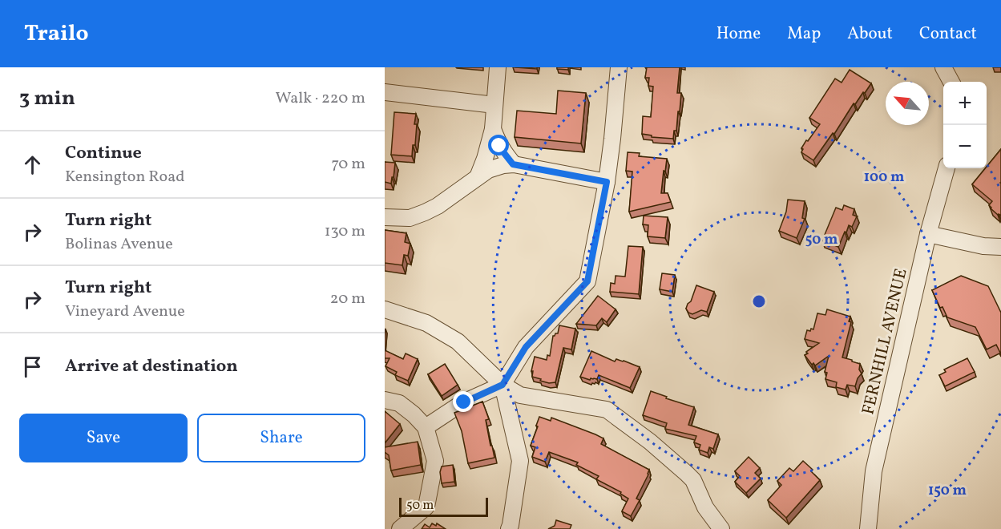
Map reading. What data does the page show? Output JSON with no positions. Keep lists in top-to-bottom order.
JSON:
{
  "streets": {
    "street": ["FERNHILL AVENUE"]
  },
  "scale_bar": "50 m",
  "north": "top left",
  "page": {
    "header": "Trailo",
    "nav": [
      "Home",
      "Map",
      "About",
      "Contact"
    ],
    "heading": ["3 min", "Walk · 220 m"],
    "map_buttons": ["+", "−"],
    "list": [
      ["Continue", "Kensington Road", "70 m"],
      ["Turn right", "Bolinas Avenue", "130 m"],
      ["Turn right", "Vineyard Avenue", "20 m"],
      "Arrive at destination"
    ],
    "buttons": ["Save", "Share"],
    "scale": "50 m"
  },
  "rings": ["100 m", "50 m", "150 m"]
}
